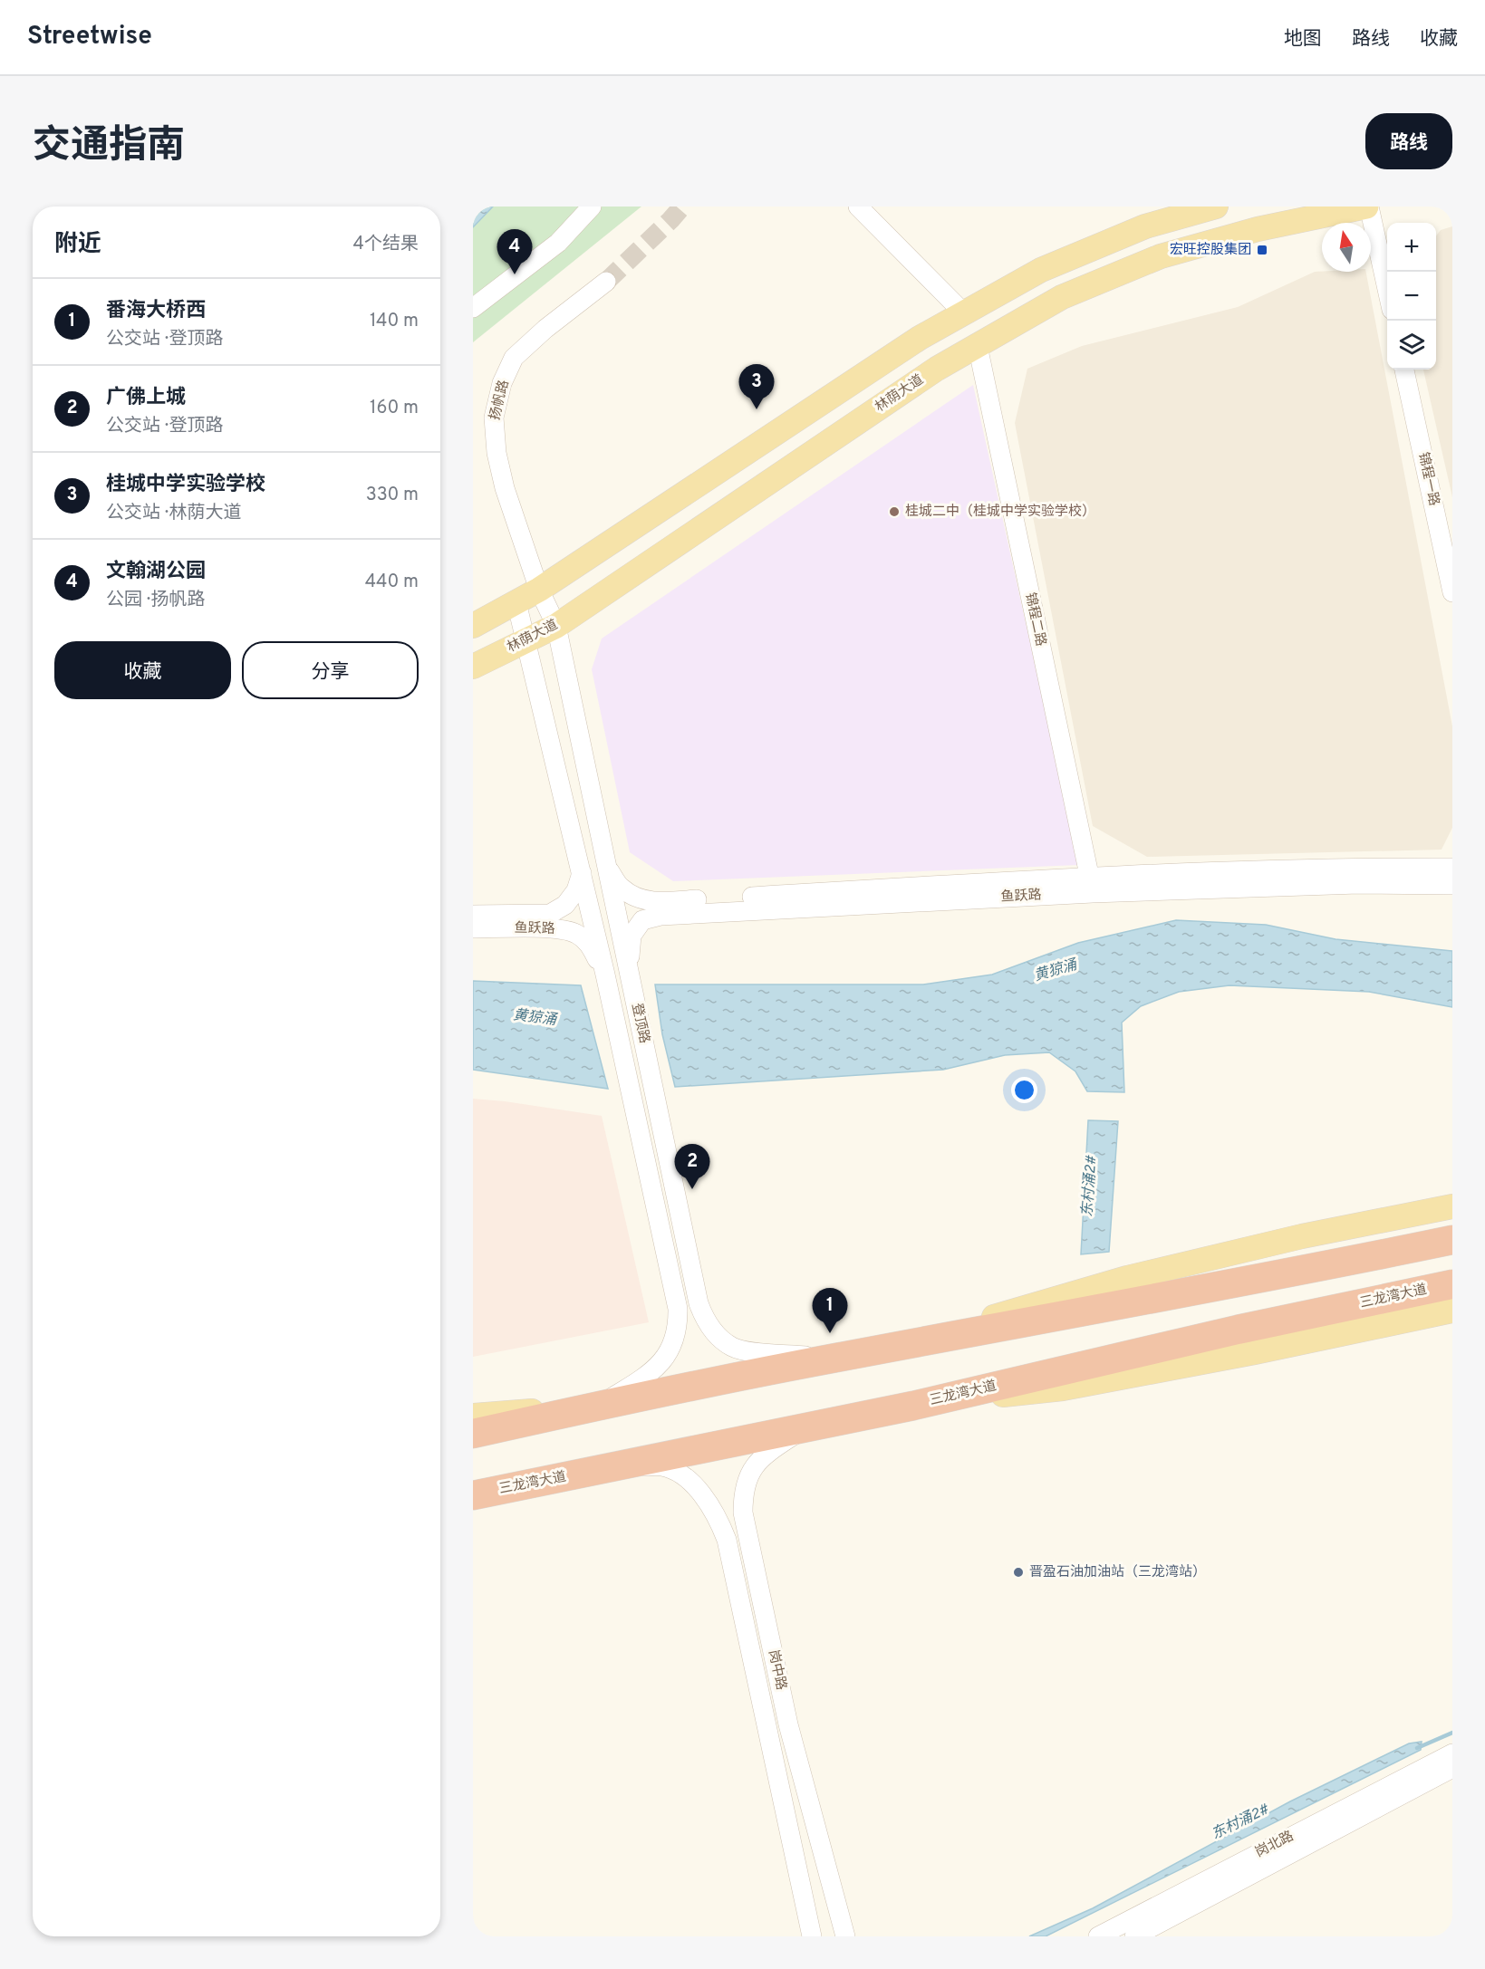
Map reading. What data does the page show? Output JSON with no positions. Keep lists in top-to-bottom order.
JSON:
{
  "streets": {
    "highway": ["三龙湾大道"],
    "main road": ["林荫大道"],
    "street": [
      "扬帆路",
      "锦程一路",
      "锦程二路",
      "鱼跃路",
      "登顶路",
      "岗中路",
      "岗北路"
    ]
  },
  "crossings": [
    ["林荫大道", "锦程二路"],
    ["林荫大道", "登顶路"],
    ["扬帆路", "登顶路"],
    ["锦程二路", "鱼跃路"],
    ["鱼跃路", "登顶路"],
    ["三龙湾大道", "岗中路"]
  ],
  "water": ["黄猄涌", "东村涌2#"],
  "places": {
    "transit": ["宏旺控股集团"],
    "other": ["桂城二中（桂城中学实验学校）", "晋盈石油加油站（三龙湾站）"]
  },
  "north": "top",
  "page": {
    "header": "Streetwise",
    "nav": ["地图", "路线", "收藏"],
    "title": "交通指南",
    "buttons": [
      "路线",
      ["收藏", "分享"]
    ],
    "heading": ["附近", "4个结果"],
    "map_buttons": ["+", "−"],
    "pins": [
      "4",
      "3",
      "2",
      "1"
    ],
    "list": [
      {
        "mark": "1",
        "name": "番海大桥西",
        "note": "公交站 · 登顶路",
        "value": "140 m"
      },
      {
        "mark": "2",
        "name": "广佛上城",
        "note": "公交站 · 登顶路",
        "value": "160 m"
      },
      {
        "mark": "3",
        "name": "桂城中学实验学校",
        "note": "公交站 · 林荫大道",
        "value": "330 m"
      },
      {
        "mark": "4",
        "name": "文翰湖公园",
        "note": "公园 · 扬帆路",
        "value": "440 m"
      }
    ]
  }
}
